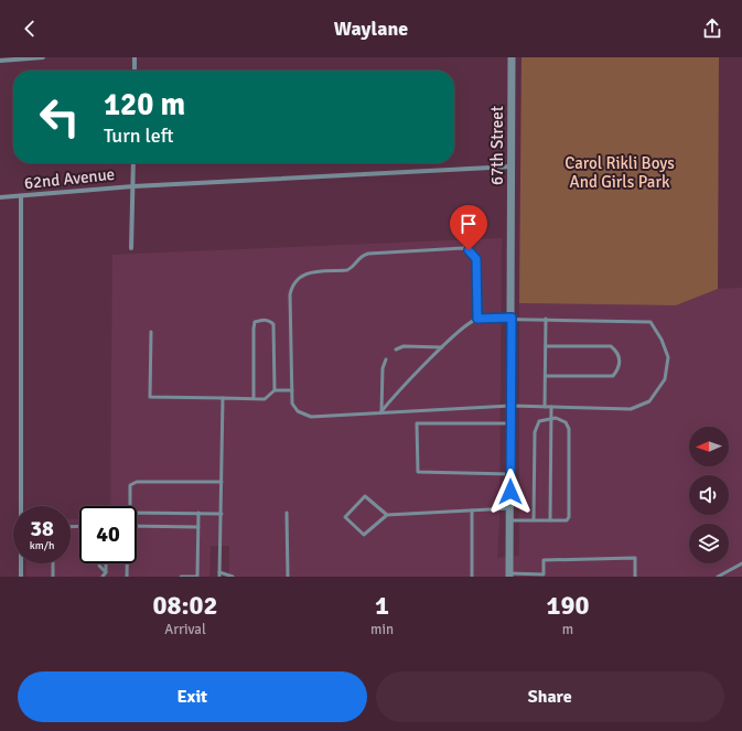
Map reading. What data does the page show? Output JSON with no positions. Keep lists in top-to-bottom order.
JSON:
{
  "streets": {
    "street": ["67th Street", "62nd Avenue"]
  },
  "crossings": [
    ["67th Street", "62nd Avenue"]
  ],
  "parks": ["Carol Rikli Boys And Girls Park"],
  "north": "left",
  "page": {
    "header": "Waylane",
    "turn": ["120 m", "Turn left"],
    "speed": "38 km/h",
    "limit": "40",
    "eta": [
      "08:02",
      "Arrival",
      "1",
      "min",
      "190",
      "m"
    ],
    "buttons": ["Exit", "Share"]
  }
}
